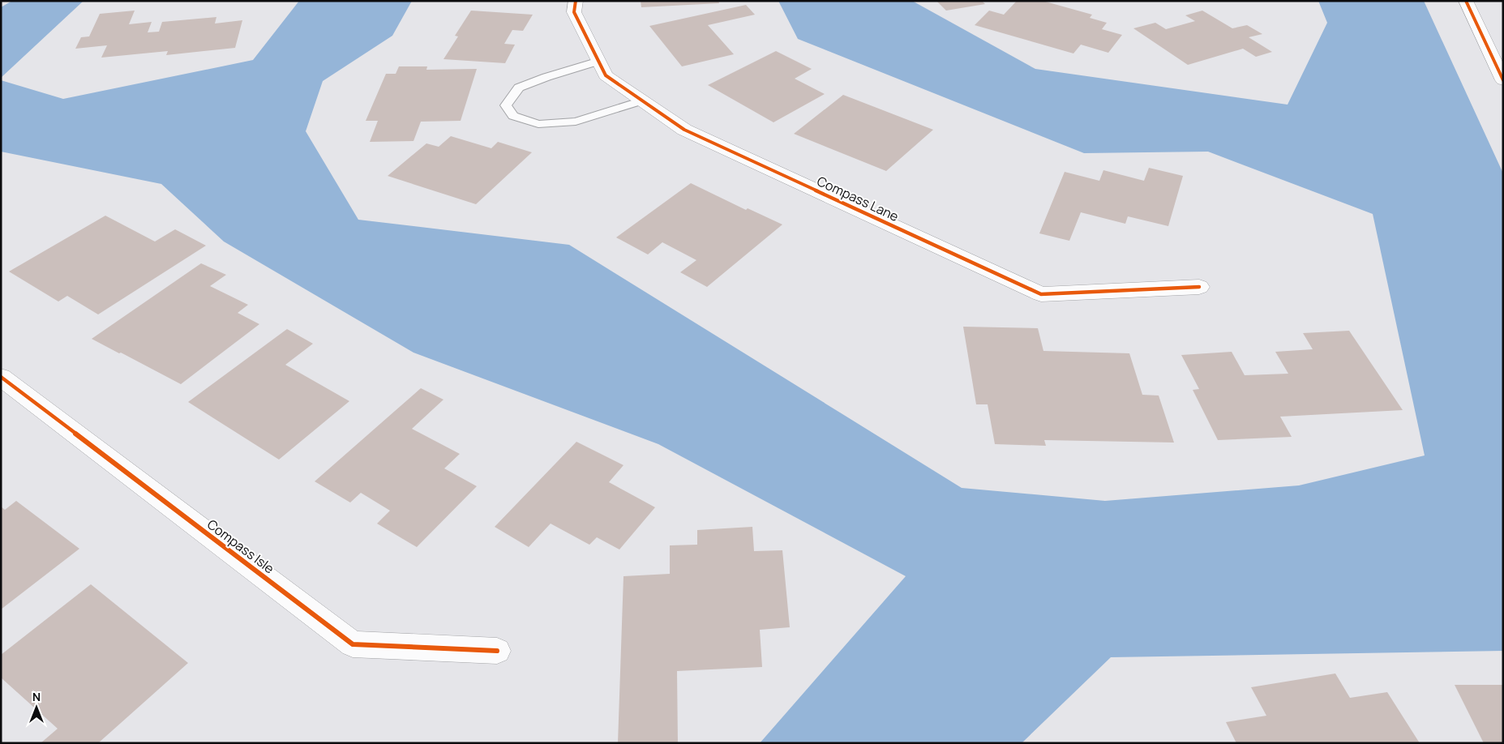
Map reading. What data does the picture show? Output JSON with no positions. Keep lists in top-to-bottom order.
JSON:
{
  "streets": {
    "street": ["Compass Lane", "Compass Isle"]
  },
  "north": "top"
}
